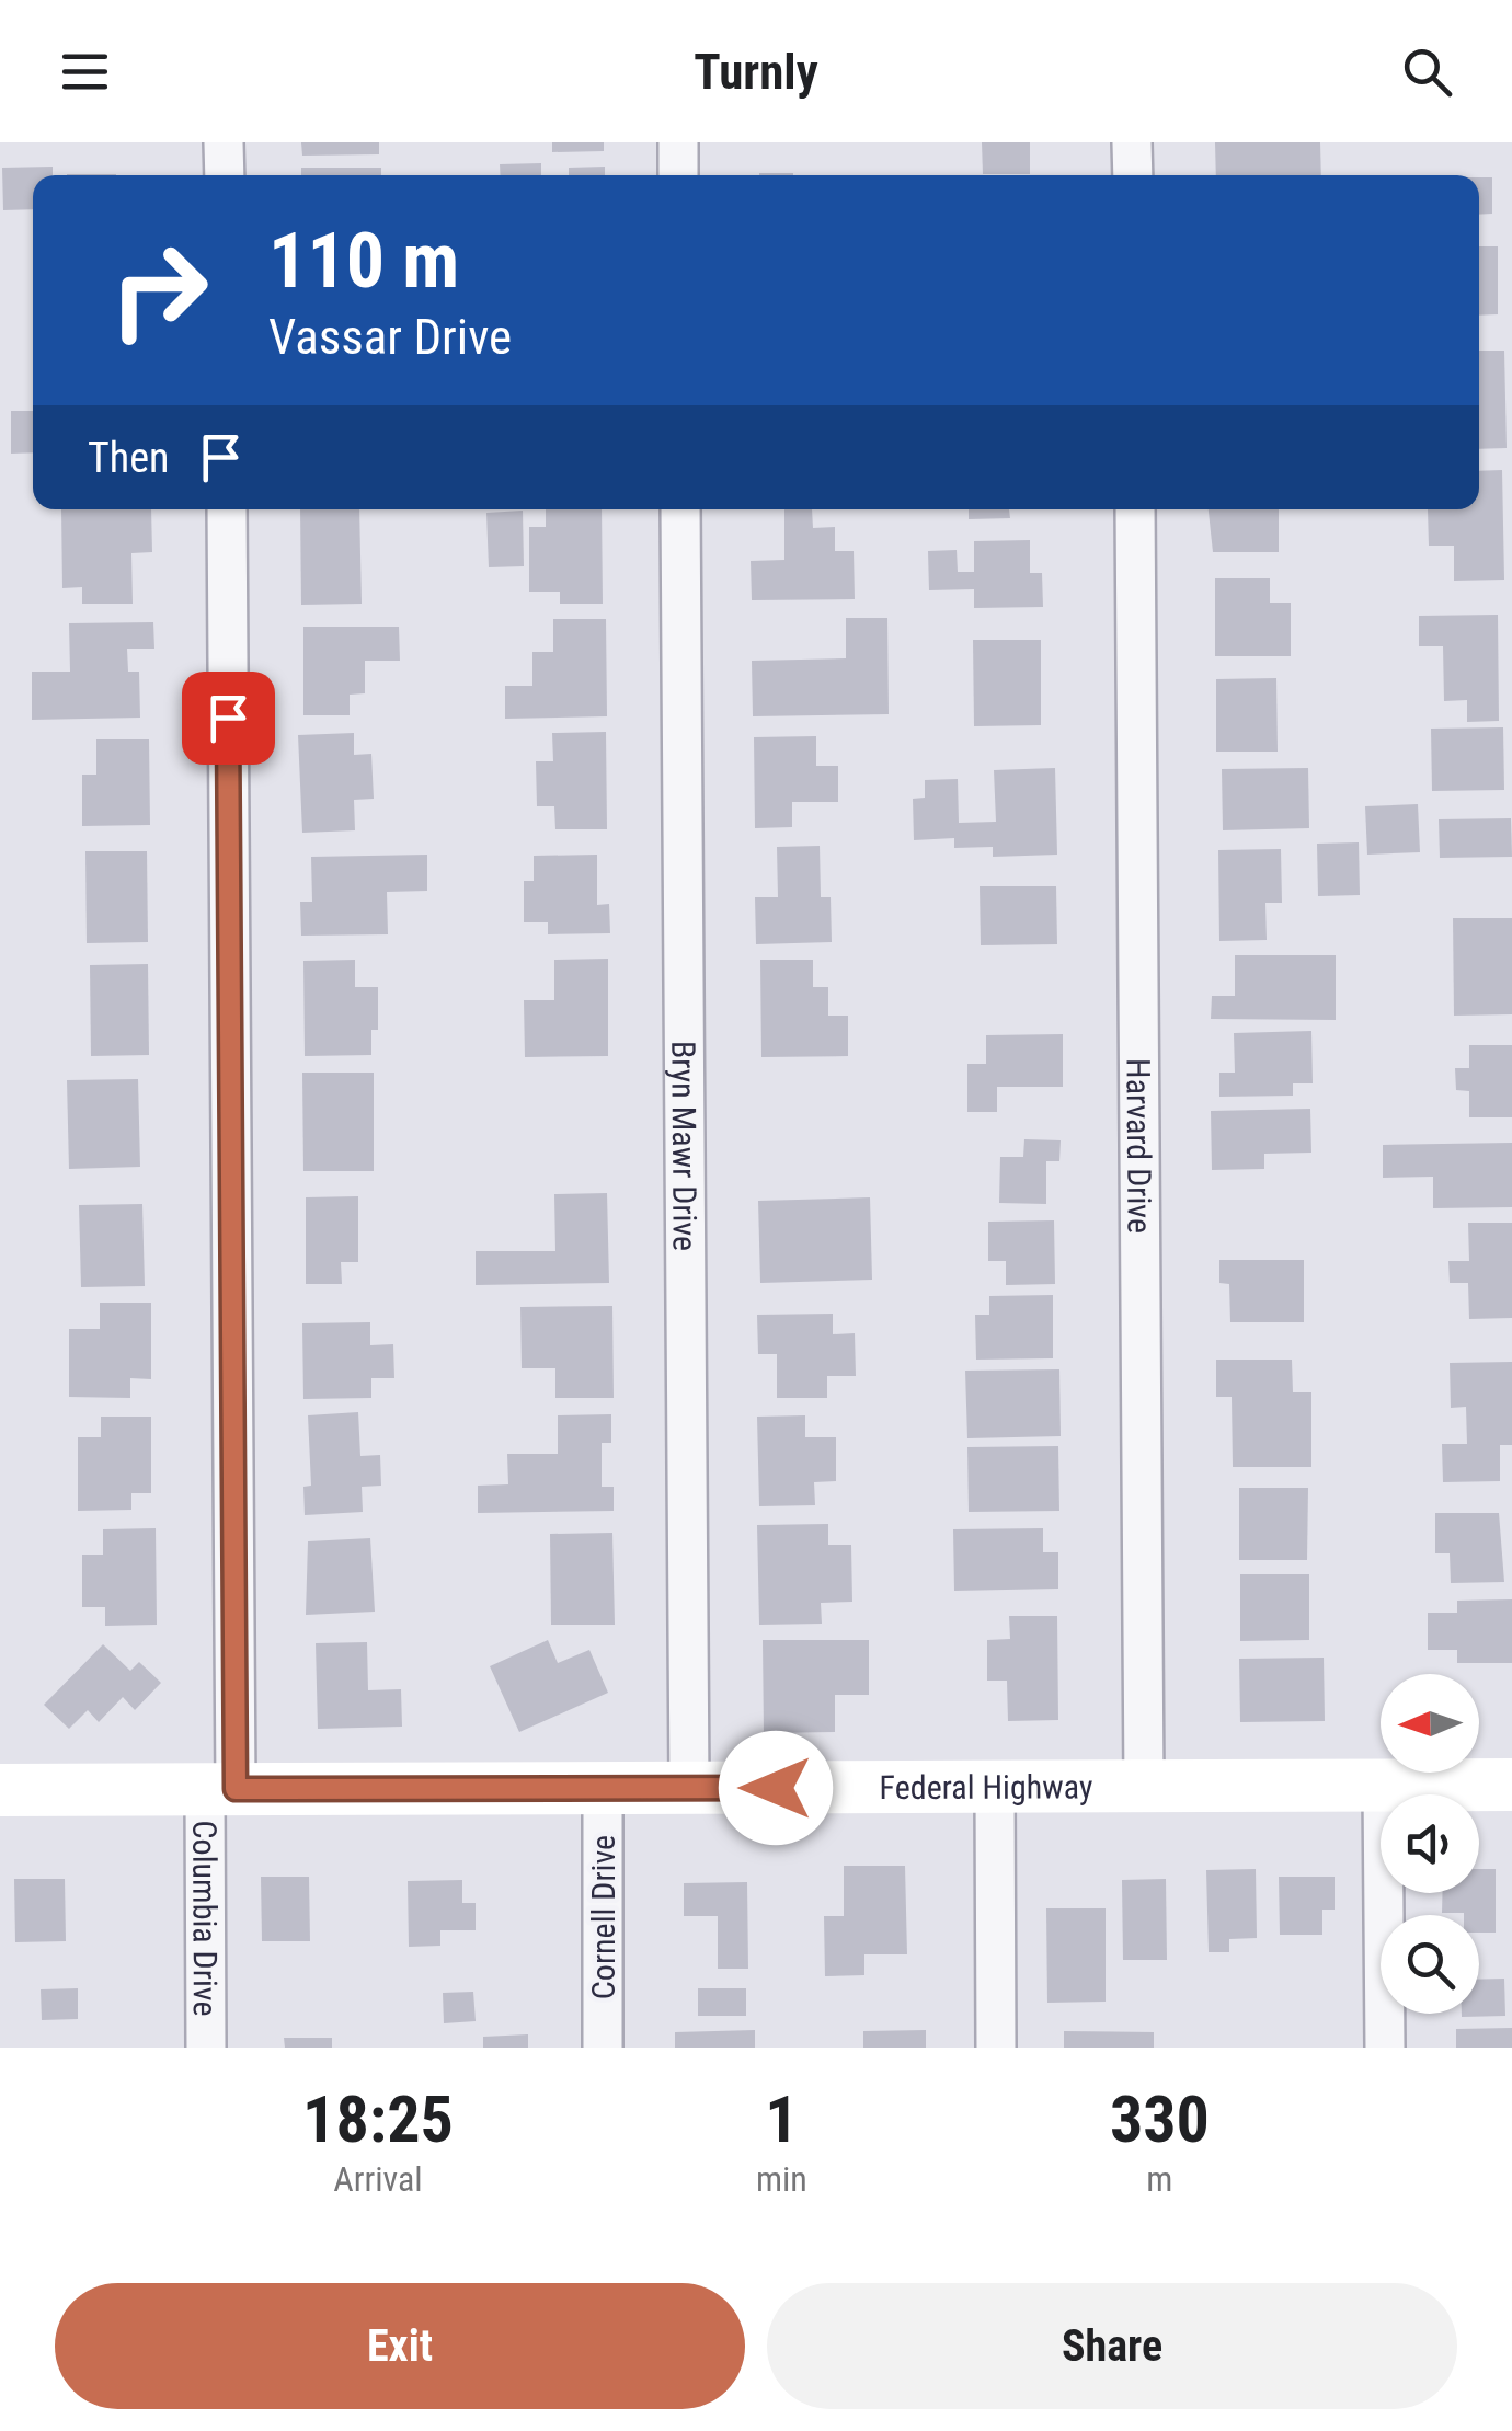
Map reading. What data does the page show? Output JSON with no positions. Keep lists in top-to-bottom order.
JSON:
{
  "streets": {
    "main road": ["Federal Highway"],
    "street": [
      "Harvard Drive",
      "Bryn Mawr Drive",
      "Cornell Drive",
      "Columbia Drive"
    ]
  },
  "crossings": [
    ["Harvard Drive", "Federal Highway"],
    ["Bryn Mawr Drive", "Federal Highway"],
    ["Federal Highway", "Cornell Drive"],
    ["Federal Highway", "Columbia Drive"]
  ],
  "north": "left",
  "page": {
    "header": "Turnly",
    "turn": ["110 m", "Vassar Drive"],
    "then": "Then",
    "eta": [
      "18:25",
      "Arrival",
      "1",
      "min",
      "330",
      "m"
    ],
    "buttons": ["Exit", "Share"]
  }
}
